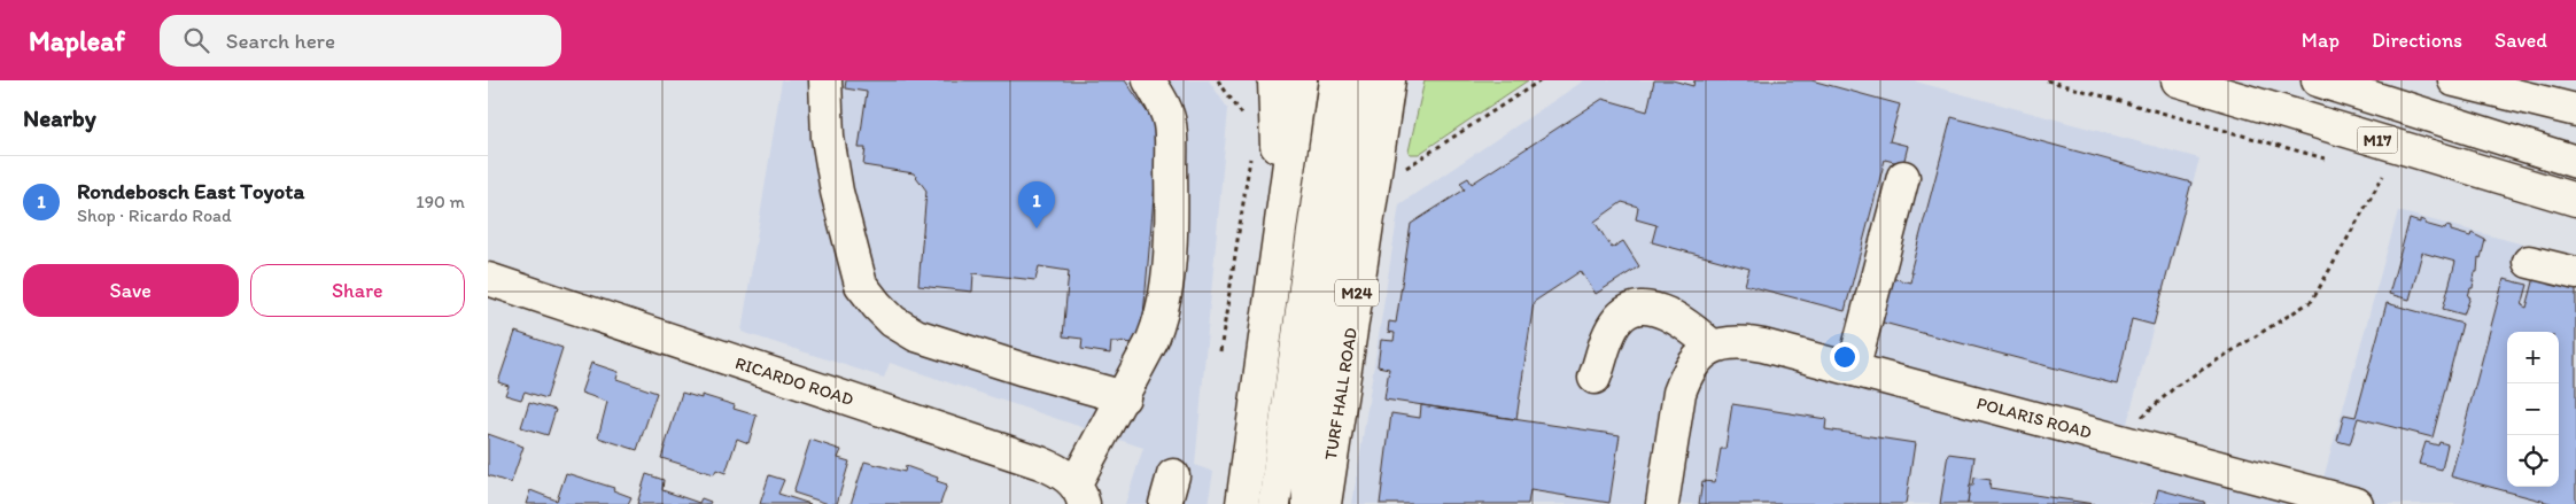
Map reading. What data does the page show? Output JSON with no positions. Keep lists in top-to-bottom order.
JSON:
{
  "streets": {
    "main road": [
      "M17",
      "M24",
      "RICARDO ROAD",
      "TURF HALL ROAD",
      "POLARIS ROAD"
    ]
  },
  "page": {
    "header": "Mapleaf",
    "search": "Search here",
    "nav": ["Map", "Directions", "Saved"],
    "heading": "Nearby",
    "list": [
      {
        "mark": "1",
        "name": "Rondebosch East Toyota",
        "note": "Shop · Ricardo Road",
        "value": "190 m"
      }
    ],
    "pins": "1",
    "buttons": ["Save", "Share"],
    "map_buttons": ["+", "−"]
  }
}
